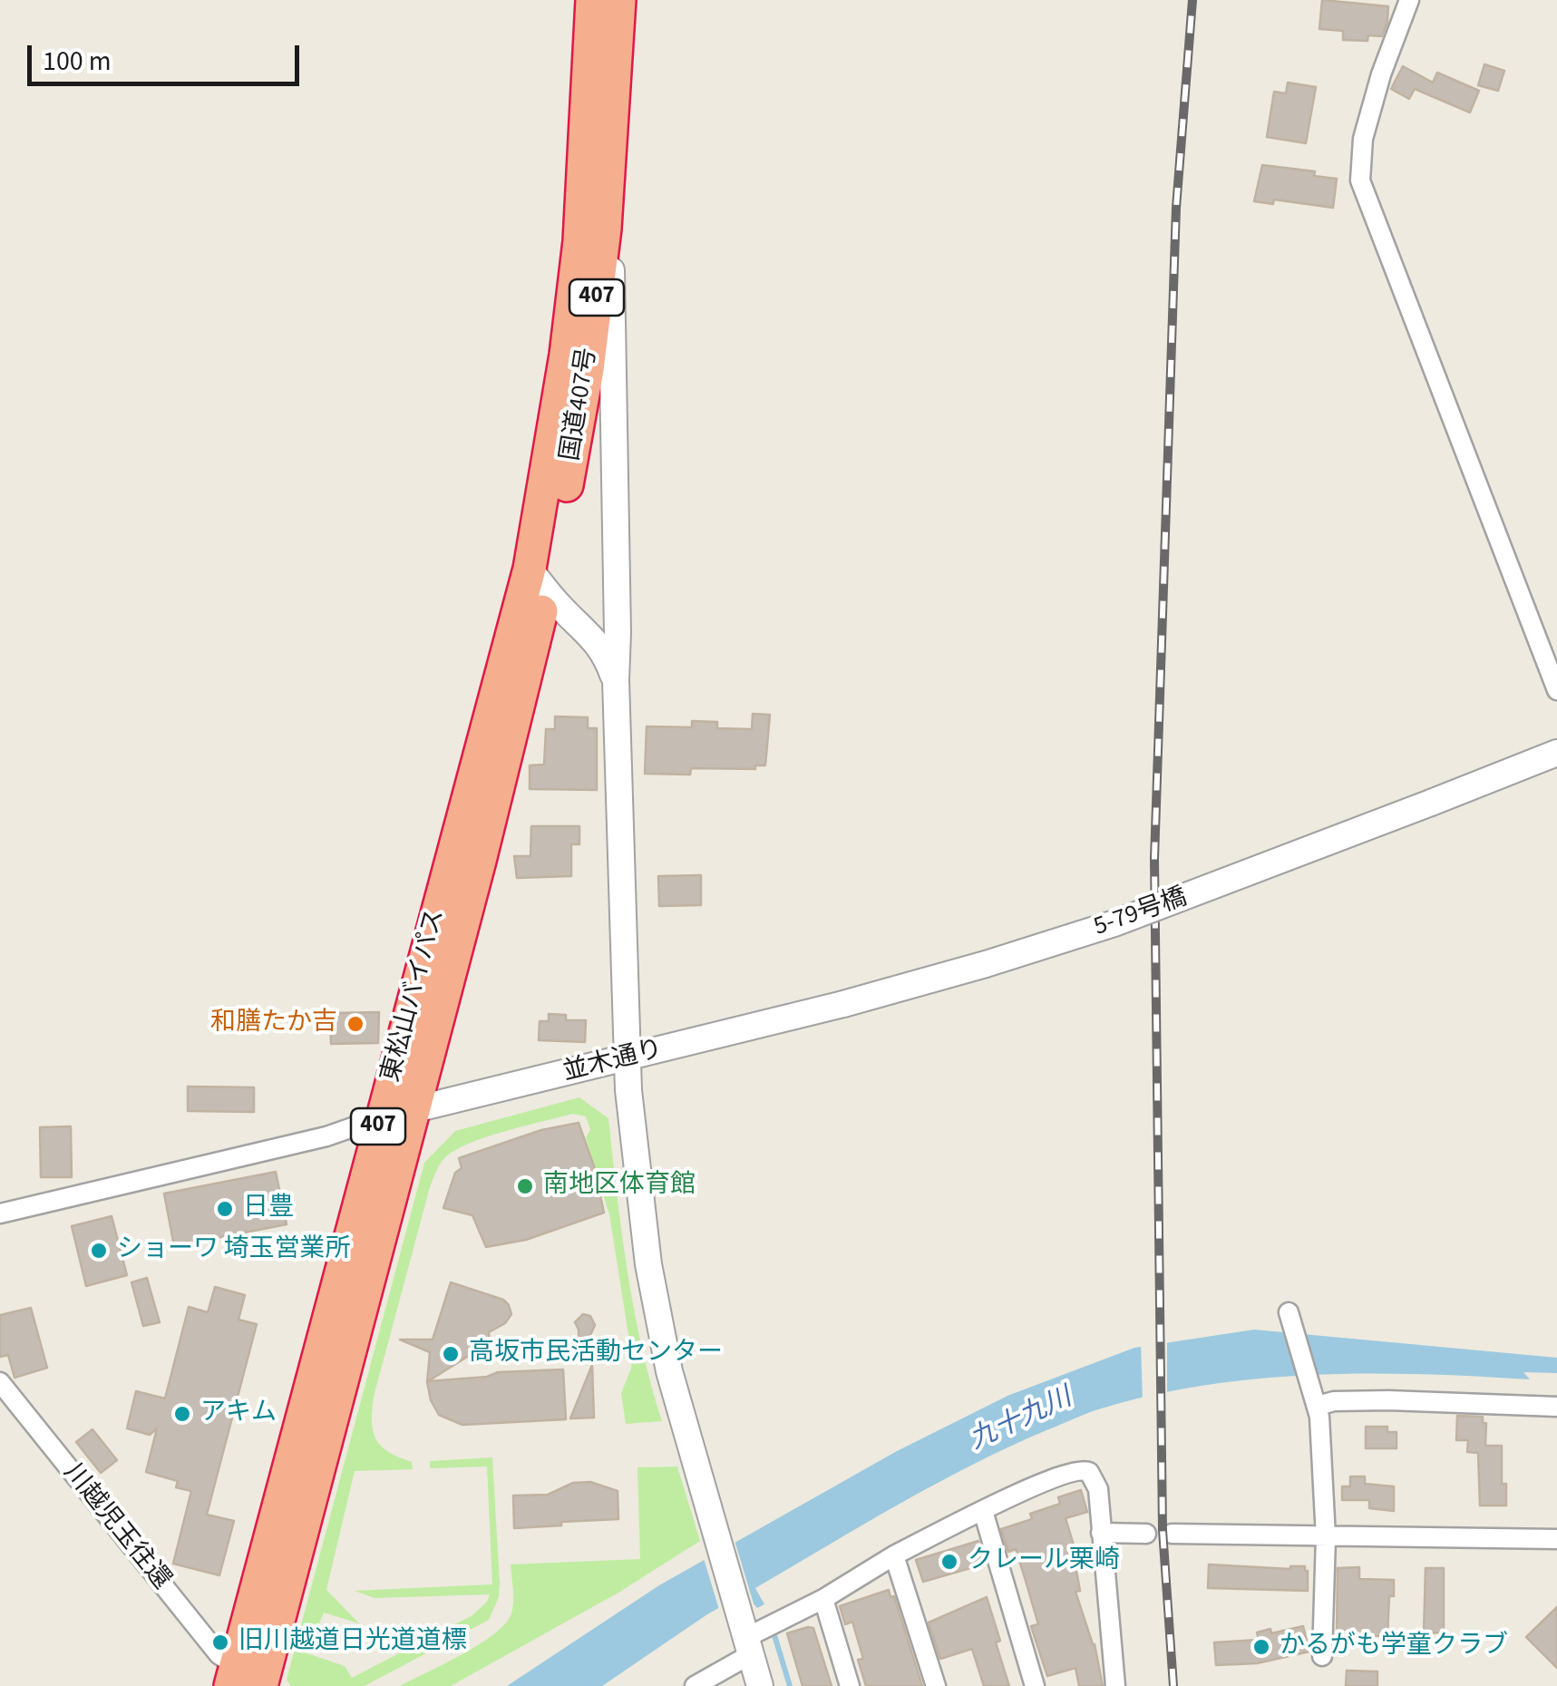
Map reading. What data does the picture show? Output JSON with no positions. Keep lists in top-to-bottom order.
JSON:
{
  "streets": {
    "highway": ["407", "国道407号", "東松山バイパス"],
    "street": ["5-79号橋", "並木通り", "川越児玉往還"]
  },
  "crossings": [
    ["国道407号", "東松山バイパス"],
    ["5-79号橋", "並木通り"],
    ["東松山バイパス", "並木通り"],
    ["東松山バイパス", "川越児玉往還"]
  ],
  "water": ["九十九川"],
  "places": [
    "和膳たか吉",
    "南地区体育館",
    "日豊",
    "ショーワ 埼玉営業所",
    "高坂市民活動センター",
    "アキム",
    "クレール栗崎",
    "旧川越道日光道道標",
    "かるがも学童クラブ"
  ],
  "scale_bar": "100 m"
}
